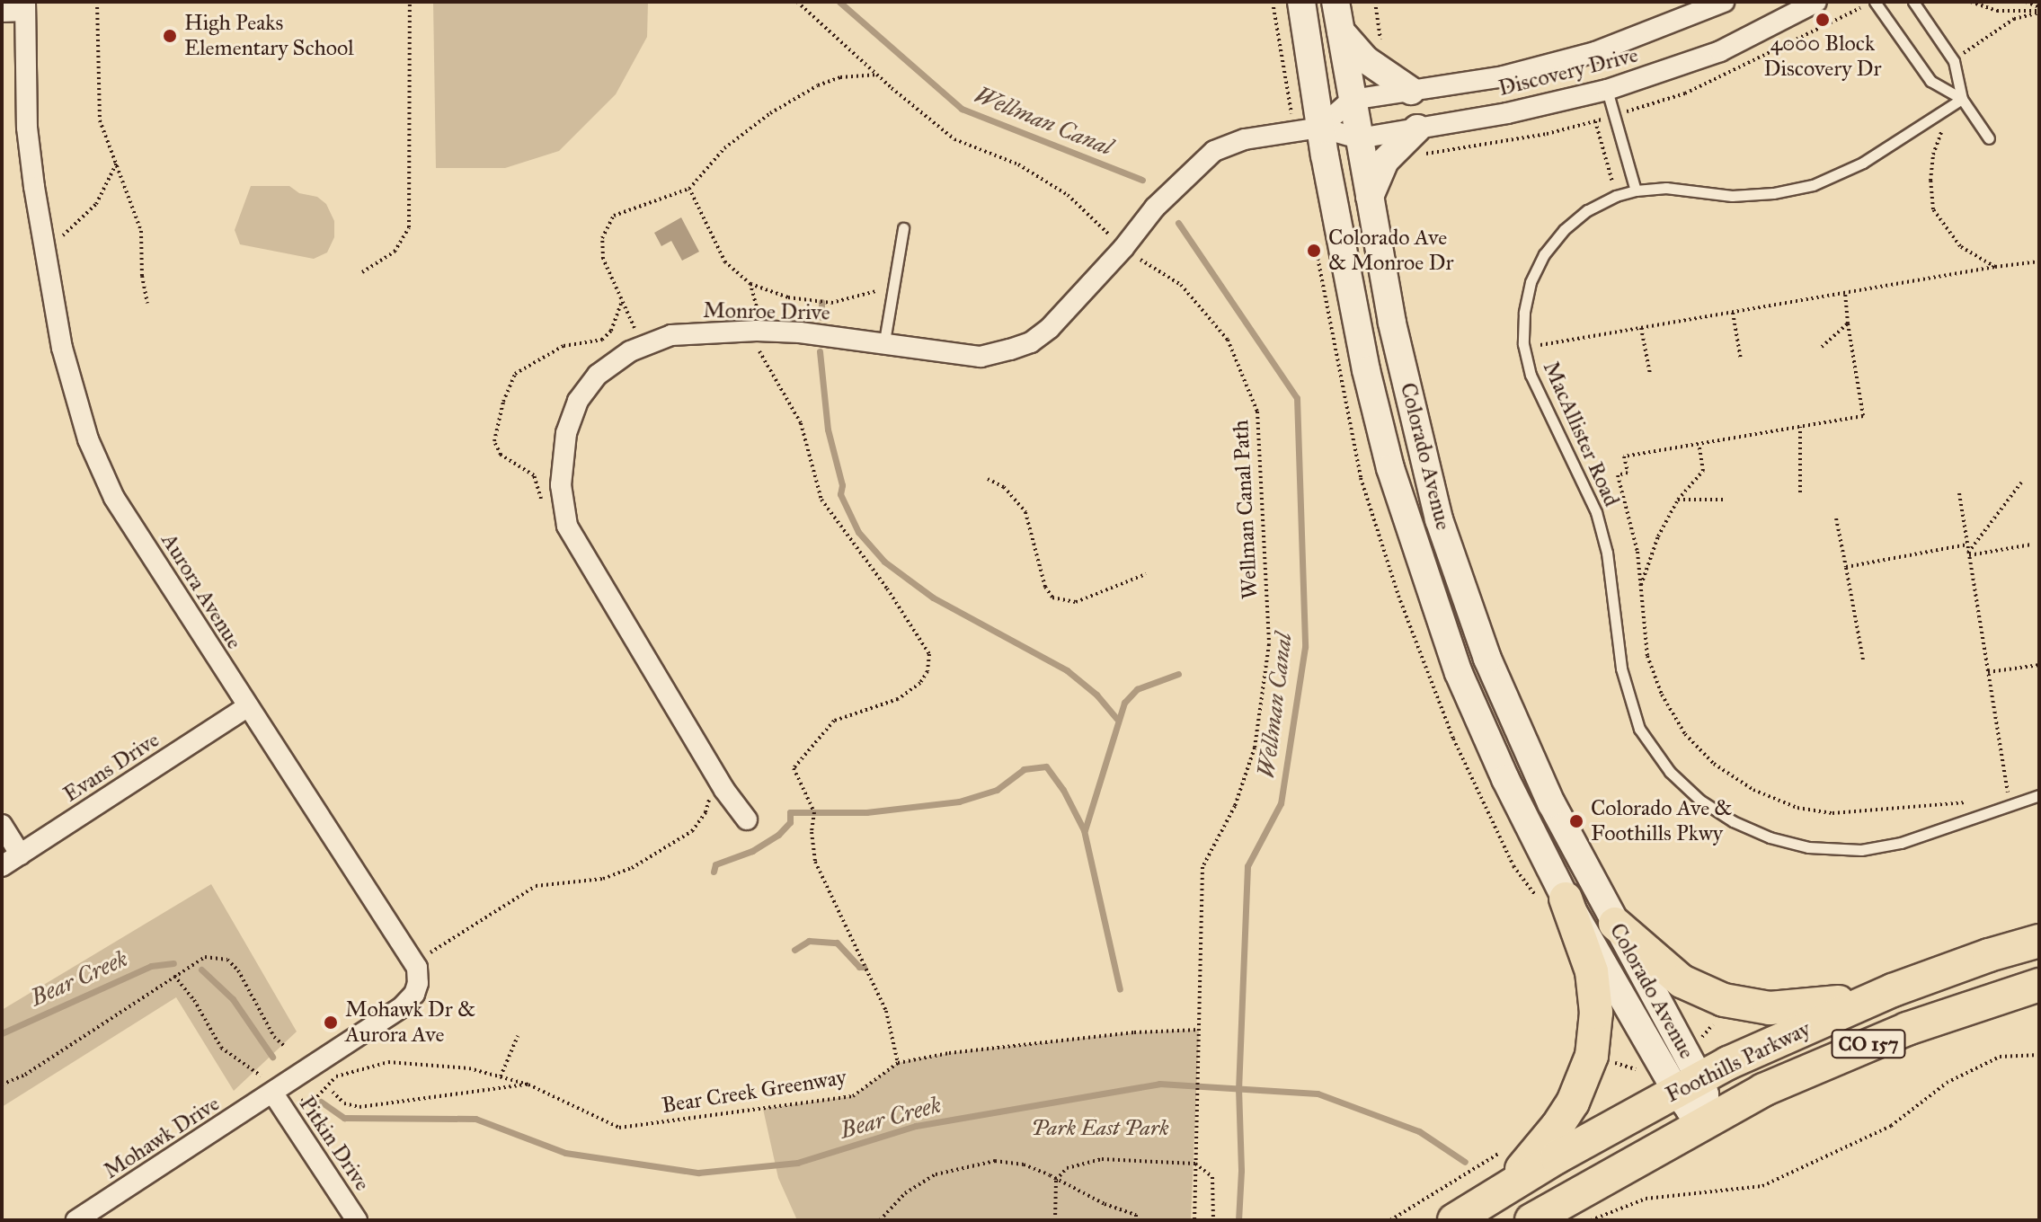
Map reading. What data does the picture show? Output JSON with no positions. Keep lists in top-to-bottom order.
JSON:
{
  "streets": {
    "highway": ["CO 157", "Foothills Parkway"],
    "main road": ["Colorado Avenue"],
    "street": [
      "Discovery Drive",
      "Monroe Drive",
      "Aurora Avenue",
      "Evans Drive",
      "Mohawk Drive",
      "Pitkin Drive"
    ],
    "lane": ["MacAllister Road"],
    "path": ["Wellman Canal Path", "Bear Creek Greenway"]
  },
  "crossings": [
    ["Discovery Drive", "Monroe Drive"],
    ["Discovery Drive", "Colorado Avenue"],
    ["Monroe Drive", "Colorado Avenue"],
    ["Monroe Drive", "Wellman Canal Path"],
    ["Colorado Avenue", "Foothills Parkway"],
    ["Wellman Canal Path", "Bear Creek Greenway"],
    ["Aurora Avenue", "Evans Drive"],
    ["Bear Creek Greenway", "Mohawk Drive"],
    ["Bear Creek Greenway", "Pitkin Drive"],
    ["Mohawk Drive", "Pitkin Drive"]
  ],
  "water": ["Wellman Canal", "Bear Creek"],
  "parks": ["Park East Park"],
  "places": [
    "4000 Block Discovery Dr",
    "High Peaks Elementary School",
    "Colorado Ave & Monroe Dr",
    "Colorado Ave & Foothills Pkwy",
    "Mohawk Dr & Aurora Ave"
  ]
}
